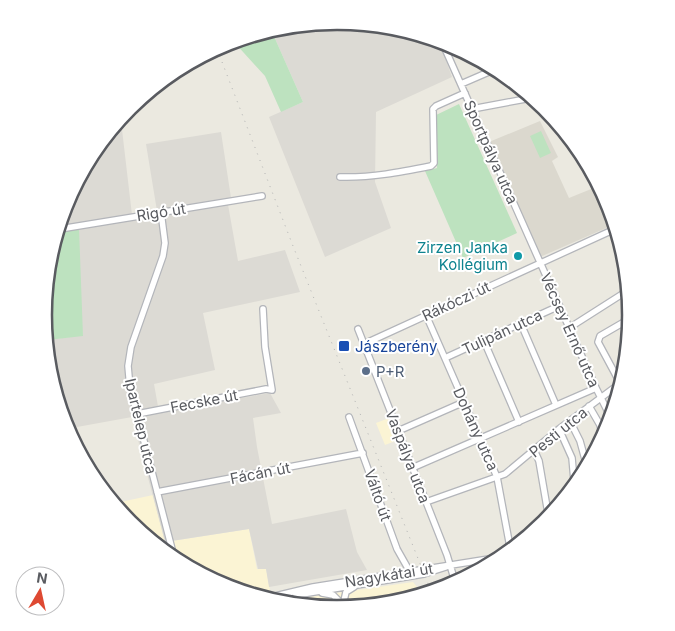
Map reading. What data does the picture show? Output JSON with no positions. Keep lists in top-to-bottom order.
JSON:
{
  "streets": {
    "street": [
      "Sportpálya utca",
      "Rigó út",
      "Rákóczi út",
      "Vécsey Ernő utca",
      "Tulipán utca",
      "Fecske út",
      "Ipartelep utca",
      "Dohány utca",
      "Pesti utca",
      "Vaspálya utca",
      "Fácán út",
      "Váltó út",
      "Nagykátai út"
    ]
  },
  "crossings": [
    ["Sportpálya utca", "Rákóczi út"],
    ["Sportpálya utca", "Vécsey Ernő utca"],
    ["Rigó út", "Ipartelep utca"],
    ["Rákóczi út", "Vécsey Ernő utca"],
    ["Rákóczi út", "Dohány utca"],
    ["Rákóczi út", "Vaspálya utca"],
    ["Vécsey Ernő utca", "Tulipán utca"],
    ["Vécsey Ernő utca", "Pesti utca"],
    ["Tulipán utca", "Dohány utca"],
    ["Fecske út", "Ipartelep utca"],
    ["Ipartelep utca", "Fácán út"],
    ["Dohány utca", "Pesti utca"],
    ["Pesti utca", "Vaspálya utca"],
    ["Vaspálya utca", "Nagykátai út"],
    ["Fácán út", "Váltó út"],
    ["Váltó út", "Nagykátai út"]
  ],
  "places": {
    "other": ["Zirzen Janka Kollégium", "P+R"],
    "transit": ["Jászberény"]
  },
  "north": "top"
}
